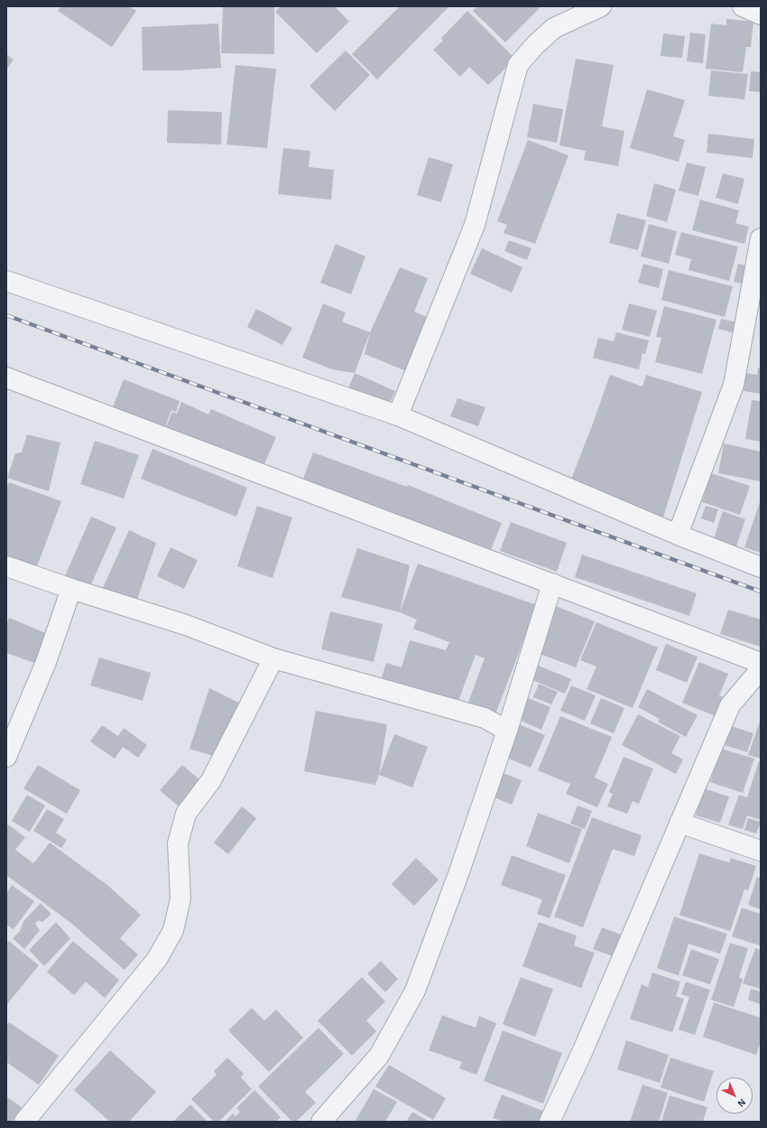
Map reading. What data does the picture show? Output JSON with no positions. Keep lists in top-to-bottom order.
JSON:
{
  "north": "bottom right"
}
